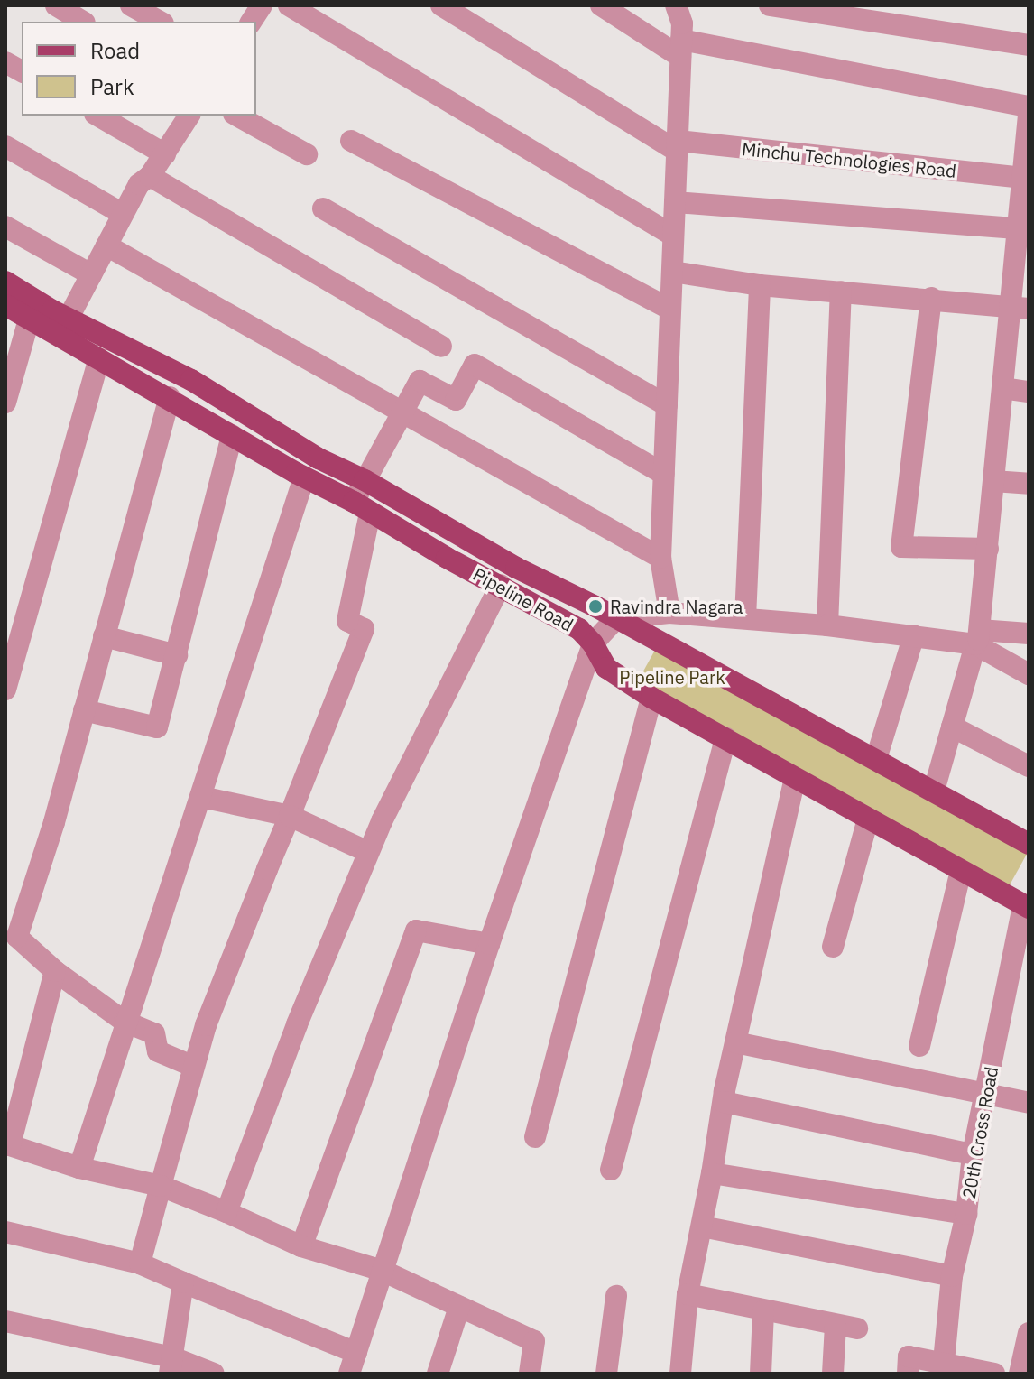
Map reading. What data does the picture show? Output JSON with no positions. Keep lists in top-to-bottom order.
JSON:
{
  "streets": {
    "main road": ["Pipeline Road"],
    "street": ["Minchu Technologies Road", "20th Cross Road"]
  },
  "crossings": [
    ["Pipeline Road", "20th Cross Road"]
  ],
  "parks": ["Pipeline Park"],
  "places": ["Ravindra Nagara"],
  "legend": ["Road", "Park"]
}
